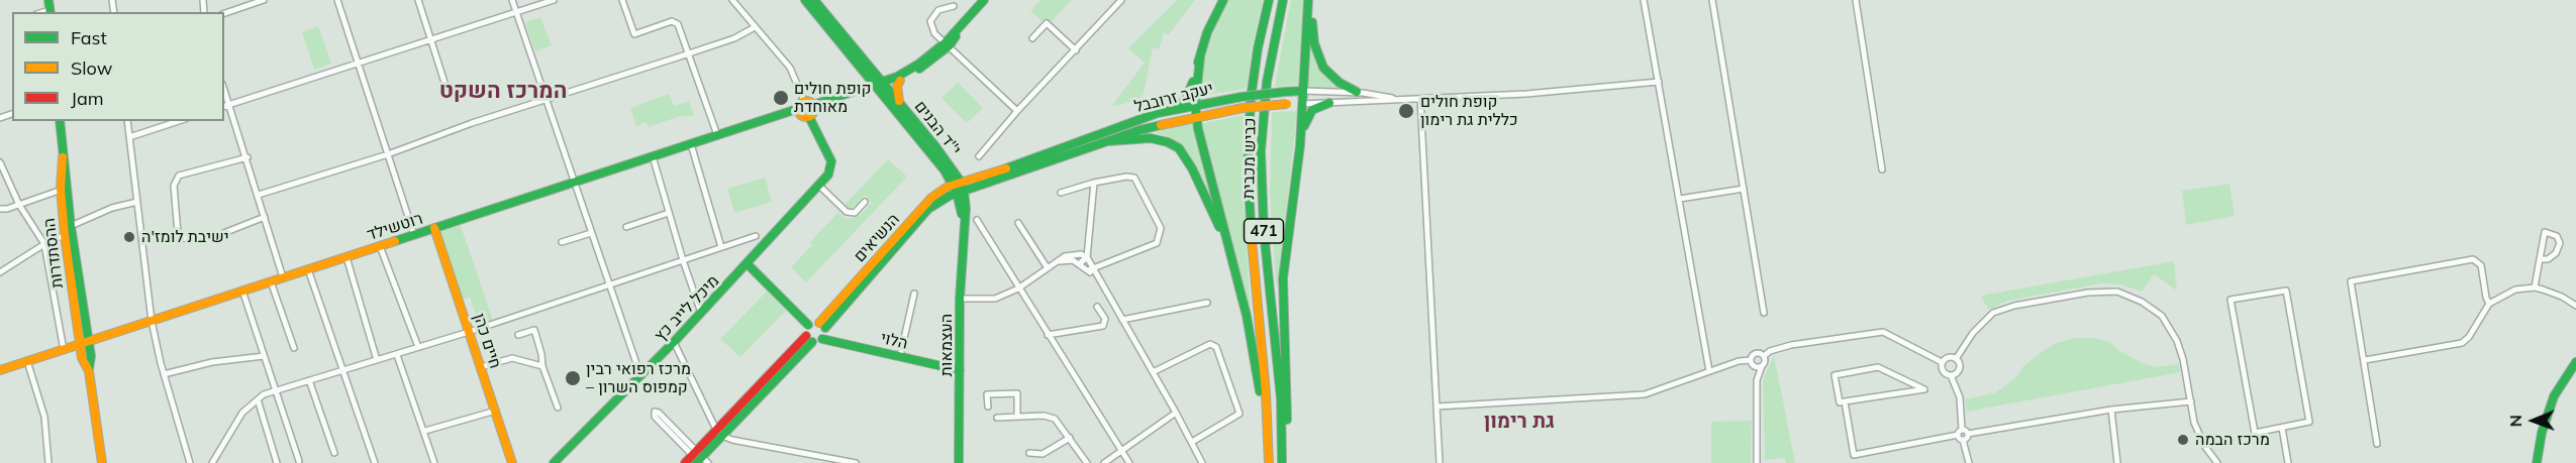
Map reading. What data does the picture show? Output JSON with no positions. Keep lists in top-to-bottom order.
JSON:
{
  "streets": {
    "main road": [
      "יעקב זרובבל",
      "י''ד הבנים",
      "כביש מכבית",
      "רוטשילד",
      "471",
      "הנשיאים",
      "ההסתדרות",
      "מיכל לייב כץ",
      "חיים כהן",
      "הלוי",
      "העצמאות"
    ]
  },
  "crossings": [
    ["יעקב זרובבל", "י''ד הבנים"],
    ["יעקב זרובבל", "הנשיאים"],
    ["יעקב זרובבל", "העצמאות"],
    ["י''ד הבנים", "הנשיאים"],
    ["י''ד הבנים", "העצמאות"],
    ["רוטשילד", "ההסתדרות"],
    ["רוטשילד", "חיים כהן"],
    ["הנשיאים", "הלוי"],
    ["הנשיאים", "העצמאות"],
    ["הלוי", "העצמאות"]
  ],
  "districts": ["המרכז השקט", "גת רימון"],
  "places": [
    "קופת חולים מאוחדת",
    "קופת חולים כללית גת רימון",
    "ישיבת לומז'ה",
    "מרכז רפואי רבין – קמפוס השרון",
    "מרכז הבמה"
  ],
  "legend": ["Fast", "Slow", "Jam"],
  "north": "left"
}
